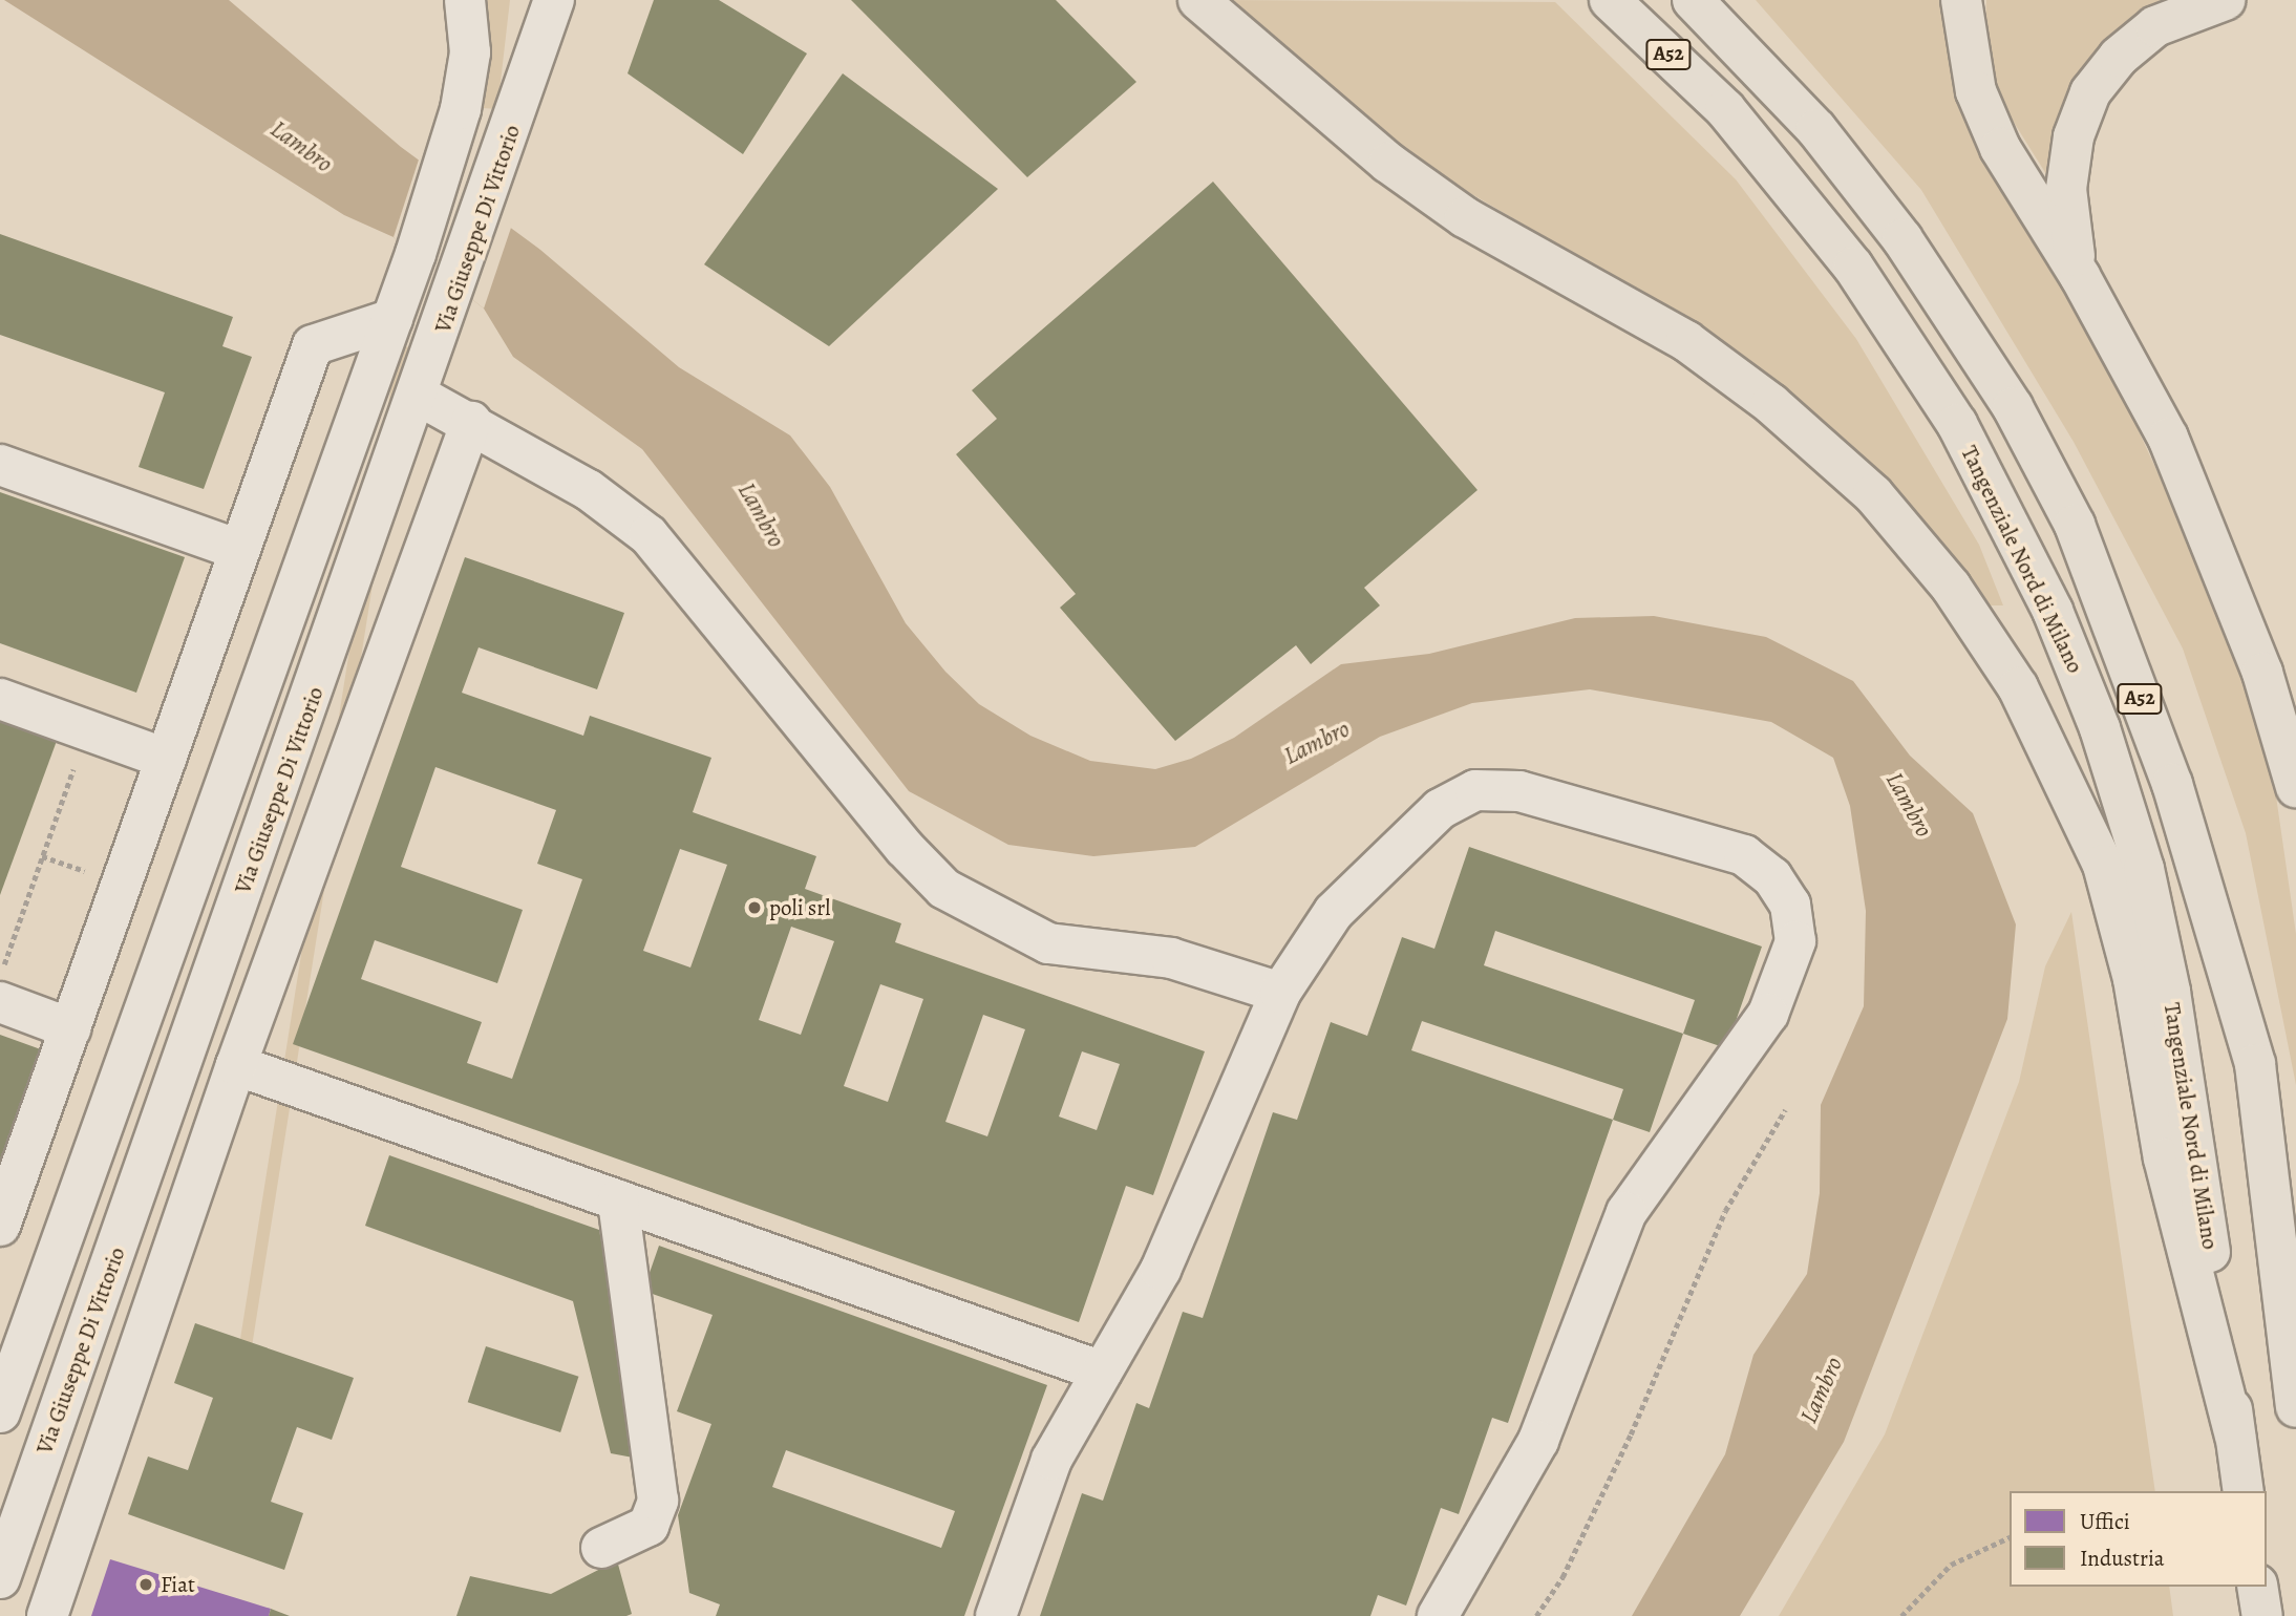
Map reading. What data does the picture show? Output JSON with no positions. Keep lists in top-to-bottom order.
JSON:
{
  "streets": {
    "highway": ["A52", "Tangenziale Nord di Milano"],
    "street": ["Via Giuseppe Di Vittorio"]
  },
  "water": ["Lambro"],
  "places": ["poli srl", "Fiat"],
  "legend": ["Uffici", "Industria"]
}
